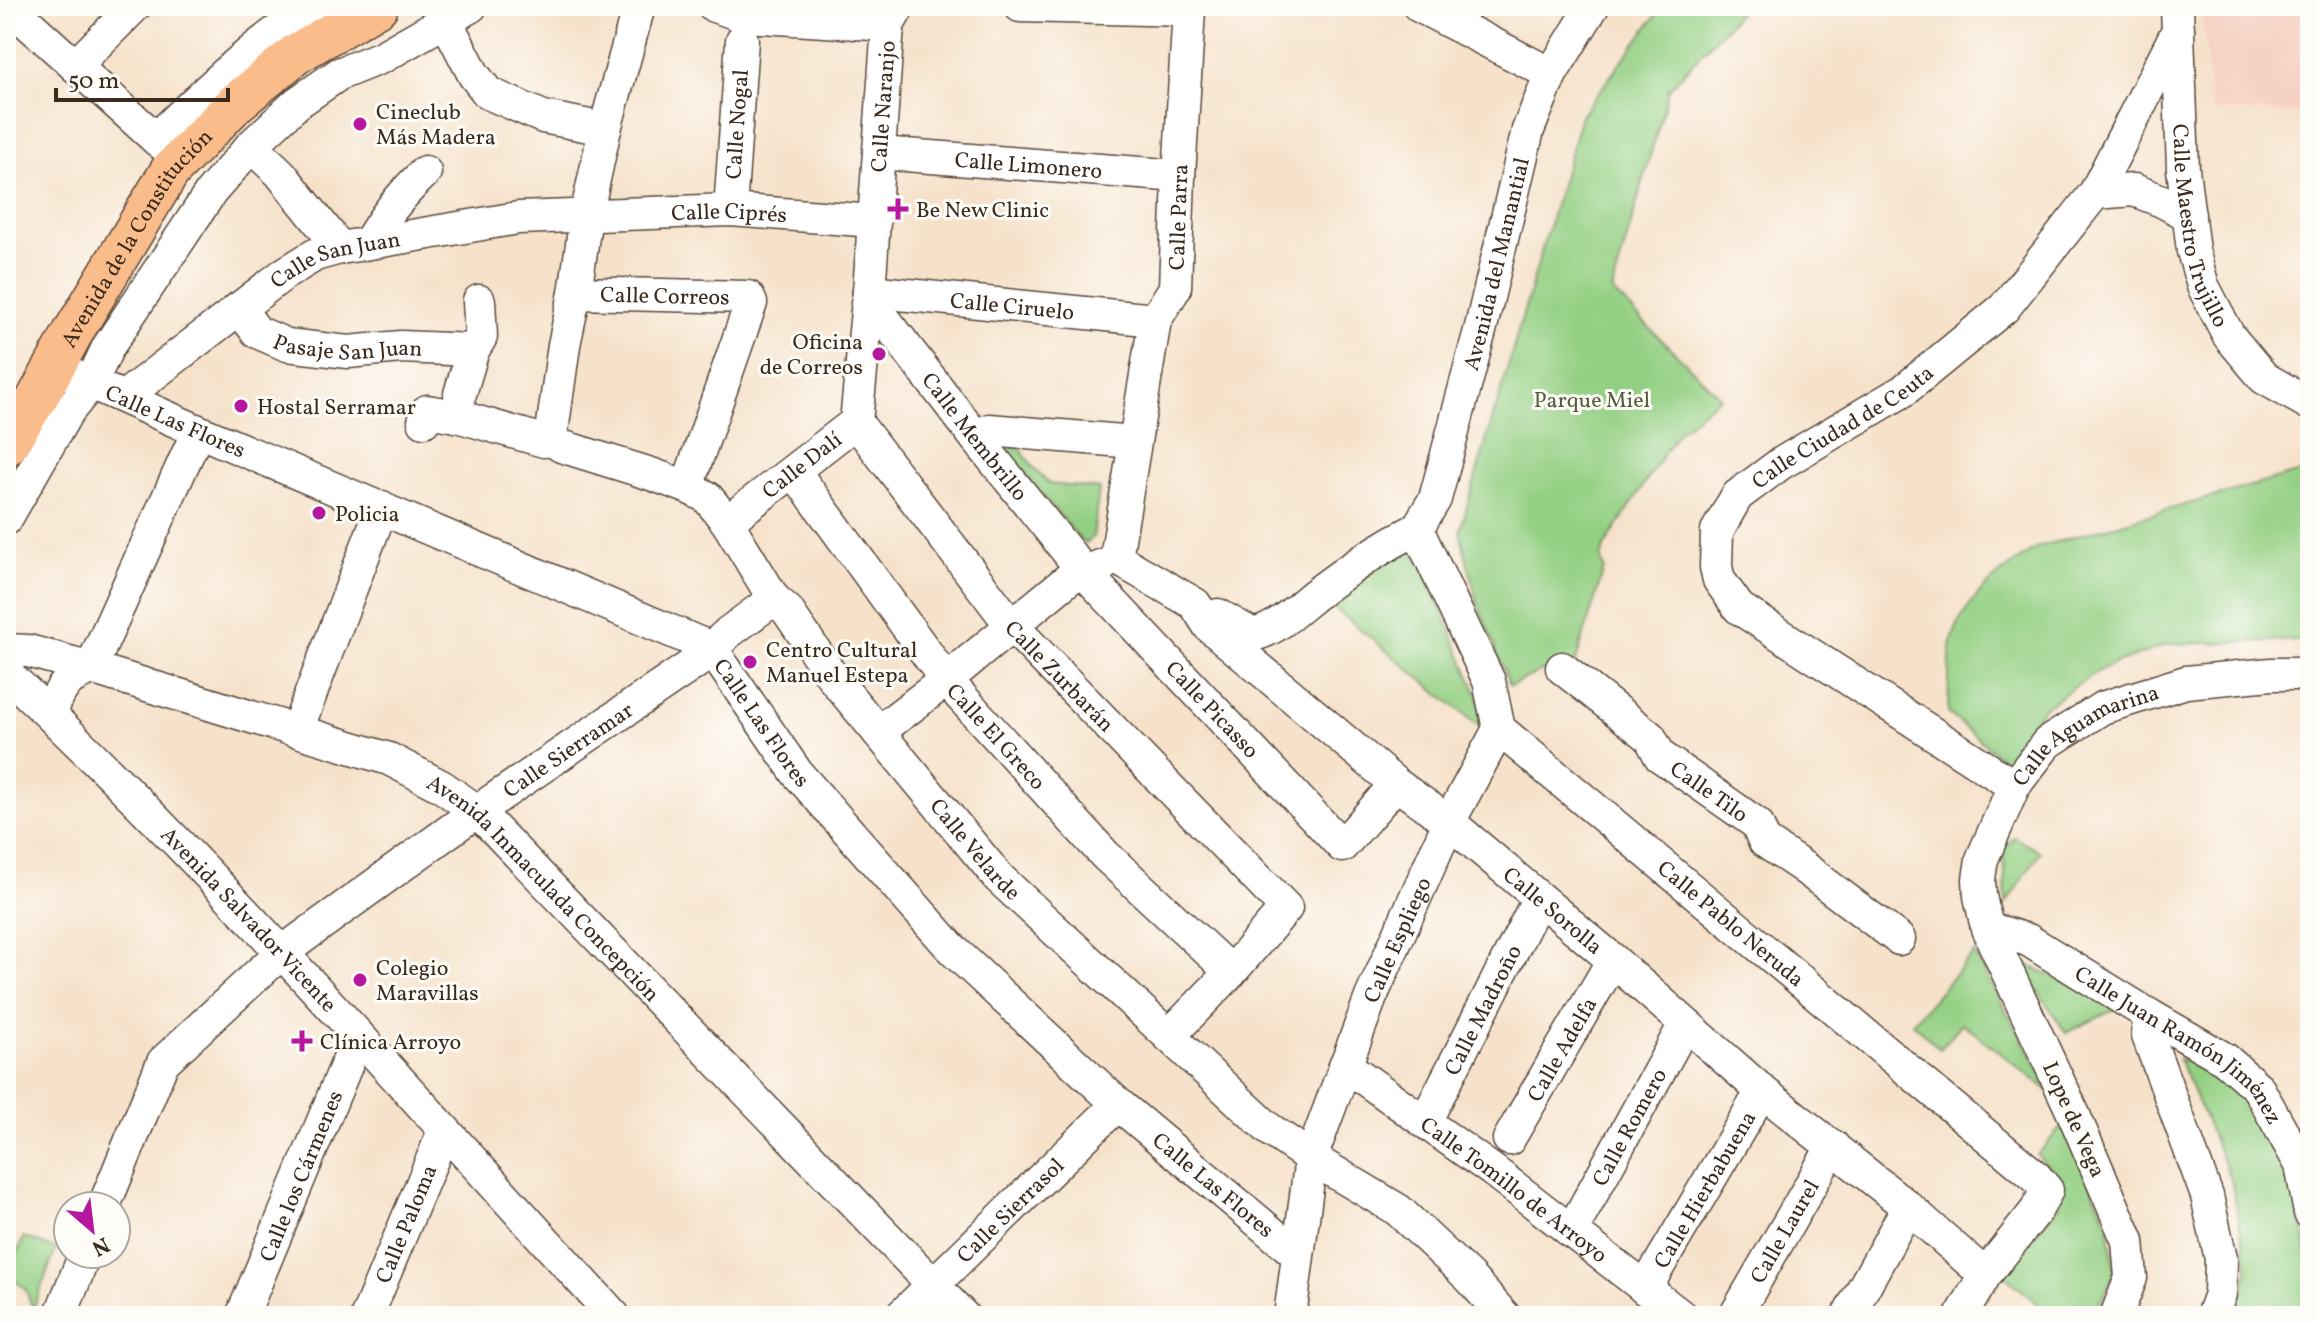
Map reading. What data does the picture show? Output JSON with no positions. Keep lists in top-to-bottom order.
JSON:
{
  "streets": {
    "main road": ["Avenida de la Constitución"],
    "street": [
      "Calle Naranjo",
      "Calle Nogal",
      "Calle Limonero",
      "Calle Ciprés",
      "Calle Parra",
      "Calle Maestro Trujillo",
      "Calle San Juan",
      "Avenida del Manantial",
      "Calle Correos",
      "Calle Ciruelo",
      "Pasaje San Juan",
      "Calle Las Flores",
      "Calle Ciudad de Ceuta",
      "Calle Membrillo",
      "Calle Dalí",
      "Calle Zurbarán",
      "Calle Picasso",
      "Calle El Greco",
      "Calle Aguamarina",
      "Calle Sierramar",
      "Calle Tilo",
      "Calle Velarde",
      "Avenida Inmaculada Concepción",
      "Calle Sorolla",
      "Avenida Salvador Vicente",
      "Calle Pablo Neruda",
      "Calle Espliego",
      "Calle Madroño",
      "Calle Juan Ramón Jiménez",
      "Calle Adelfa",
      "Lope de Vega",
      "Calle Romero",
      "Calle los Cármenes",
      "Calle Tomillo de Arroyo",
      "Calle Hierbabuena",
      "Calle Sierrasol",
      "Calle Paloma",
      "Calle Laurel"
    ]
  },
  "crossings": [
    ["Calle Naranjo", "Calle Limonero"],
    ["Calle Naranjo", "Calle Ciprés"],
    ["Calle Naranjo", "Calle Ciruelo"],
    ["Calle Naranjo", "Calle Membrillo"],
    ["Calle Naranjo", "Calle Dalí"],
    ["Calle Nogal", "Calle Ciprés"],
    ["Calle Limonero", "Calle Parra"],
    ["Calle Ciprés", "Calle San Juan"],
    ["Calle Parra", "Calle Ciruelo"],
    ["Calle Parra", "Calle Sorolla"],
    ["Calle Maestro Trujillo", "Calle Ciudad de Ceuta"],
    ["Avenida de la Constitución", "Calle Las Flores"],
    ["Calle San Juan", "Pasaje San Juan"],
    ["Calle San Juan", "Calle Las Flores"],
    ["Calle Correos", "Calle Velarde"],
    ["Calle Ciruelo", "Calle Membrillo"],
    ["Calle Ciruelo", "Calle Dalí"],
    ["Calle Las Flores", "Calle Sierramar"],
    ["Calle Las Flores", "Calle Espliego"],
    ["Calle Las Flores", "Calle Sierrasol"],
    ["Calle Ciudad de Ceuta", "Calle Aguamarina"],
    ["Calle Membrillo", "Calle Dalí"],
    ["Calle Membrillo", "Calle Picasso"],
    ["Calle Dalí", "Calle Zurbarán"],
    ["Calle Dalí", "Calle El Greco"],
    ["Calle Dalí", "Calle Velarde"],
    ["Calle Zurbarán", "Calle El Greco"],
    ["Calle Picasso", "Calle Sorolla"],
    ["Calle Aguamarina", "Calle Juan Ramón Jiménez"],
    ["Calle Aguamarina", "Lope de Vega"],
    ["Calle Sierramar", "Calle Velarde"],
    ["Calle Sierramar", "Avenida Inmaculada Concepción"],
    ["Calle Sierramar", "Avenida Salvador Vicente"],
    ["Calle Velarde", "Calle Espliego"],
    ["Avenida Inmaculada Concepción", "Avenida Salvador Vicente"],
    ["Avenida Inmaculada Concepción", "Calle Sierrasol"],
    ["Calle Sorolla", "Calle Pablo Neruda"],
    ["Calle Sorolla", "Calle Espliego"],
    ["Calle Sorolla", "Calle Madroño"],
    ["Calle Sorolla", "Calle Adelfa"],
    ["Calle Sorolla", "Calle Romero"],
    ["Calle Sorolla", "Calle Hierbabuena"],
    ["Calle Sorolla", "Calle Laurel"],
    ["Avenida Salvador Vicente", "Calle los Cármenes"],
    ["Avenida Salvador Vicente", "Calle Paloma"],
    ["Calle Pablo Neruda", "Calle Espliego"],
    ["Calle Espliego", "Calle Tomillo de Arroyo"],
    ["Calle Madroño", "Calle Tomillo de Arroyo"],
    ["Calle Juan Ramón Jiménez", "Lope de Vega"],
    ["Calle Romero", "Calle Tomillo de Arroyo"],
    ["Calle Tomillo de Arroyo", "Calle Hierbabuena"]
  ],
  "parks": ["Parque Miel"],
  "places": {
    "other": [
      "Cineclub Más Madera",
      "Oficina de Correos",
      "Hostal Serramar",
      "Policia",
      "Centro Cultural Manuel Estepa",
      "Colegio Maravillas"
    ],
    "health": ["Be New Clinic", "Clínica Arroyo"]
  },
  "scale_bar": "50 m",
  "north": "bottom right"
}
